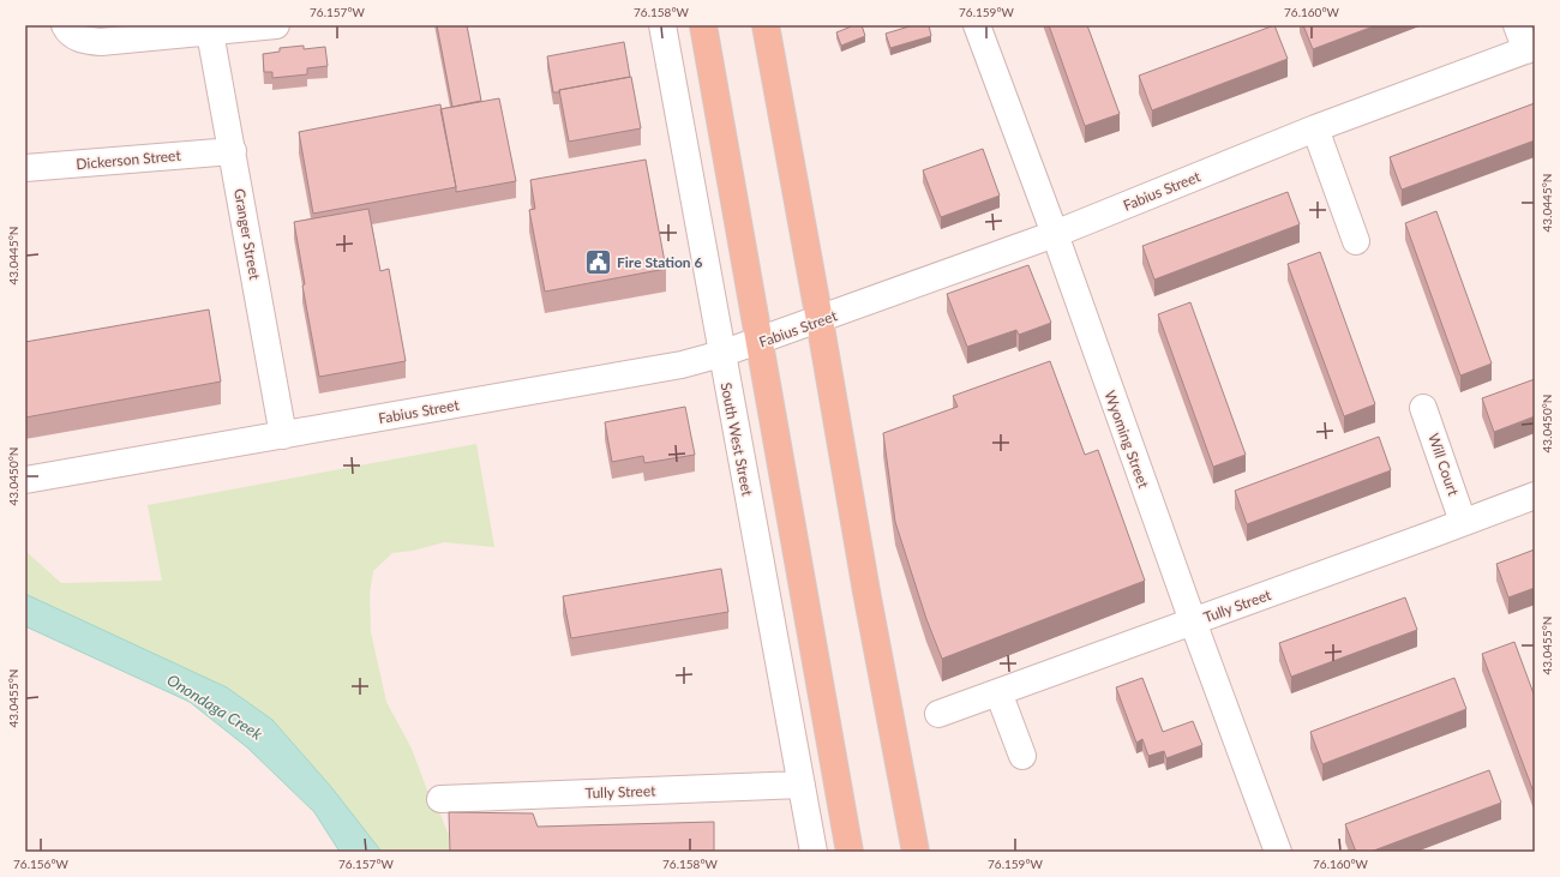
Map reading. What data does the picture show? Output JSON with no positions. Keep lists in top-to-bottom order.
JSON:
{
  "streets": {
    "street": [
      "Dickerson Street",
      "Fabius Street",
      "Granger Street",
      "South West Street",
      "Wyoming Street",
      "Will Court",
      "Tully Street"
    ]
  },
  "crossings": [
    ["Dickerson Street", "Granger Street"],
    ["Fabius Street", "Granger Street"],
    ["Fabius Street", "South West Street"],
    ["Fabius Street", "Wyoming Street"],
    ["South West Street", "Tully Street"],
    ["Wyoming Street", "Tully Street"],
    ["Will Court", "Tully Street"]
  ],
  "water": ["Onondaga Creek"],
  "places": {
    "public building": ["Fire Station 6"]
  },
  "coordinates": [
    "76.157°W",
    "76.158°W",
    "76.159°W",
    "76.160°W",
    "43.0445°N",
    "43.0450°N",
    "43.0455°N",
    "76.156°W"
  ]
}
